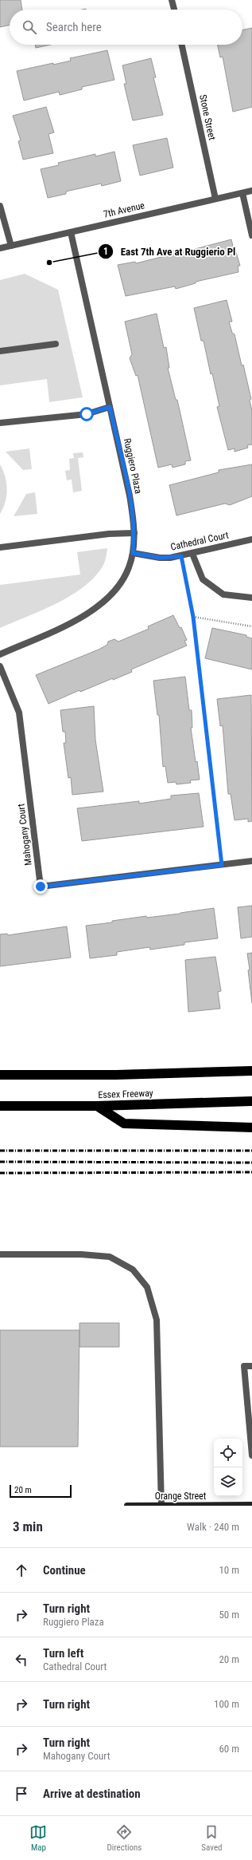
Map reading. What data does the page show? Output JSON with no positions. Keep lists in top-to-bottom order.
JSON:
{
  "streets": {
    "highway": ["Essex Freeway"],
    "main road": ["Orange Street"],
    "street": [
      "Stone Street",
      "7th Avenue",
      "Ruggiero Plaza",
      "Cathedral Court",
      "Mahogany Court"
    ]
  },
  "crossings": [
    ["Stone Street", "7th Avenue"],
    ["7th Avenue", "Ruggiero Plaza"],
    ["Ruggiero Plaza", "Cathedral Court"]
  ],
  "places": ["East 7th Ave at Ruggierio Pl"],
  "scale_bar": "20 m",
  "page": {
    "search": "Search here",
    "scale": "20 m",
    "heading": ["3 min", "Walk · 240 m"],
    "list": [
      ["Continue", "10 m"],
      ["Turn right", "Ruggiero Plaza", "50 m"],
      ["Turn left", "Cathedral Court", "20 m"],
      ["Turn right", "100 m"],
      ["Turn right", "Mahogany Court", "60 m"],
      "Arrive at destination"
    ],
    "nav": ["Map", "Directions", "Saved"]
  }
}
